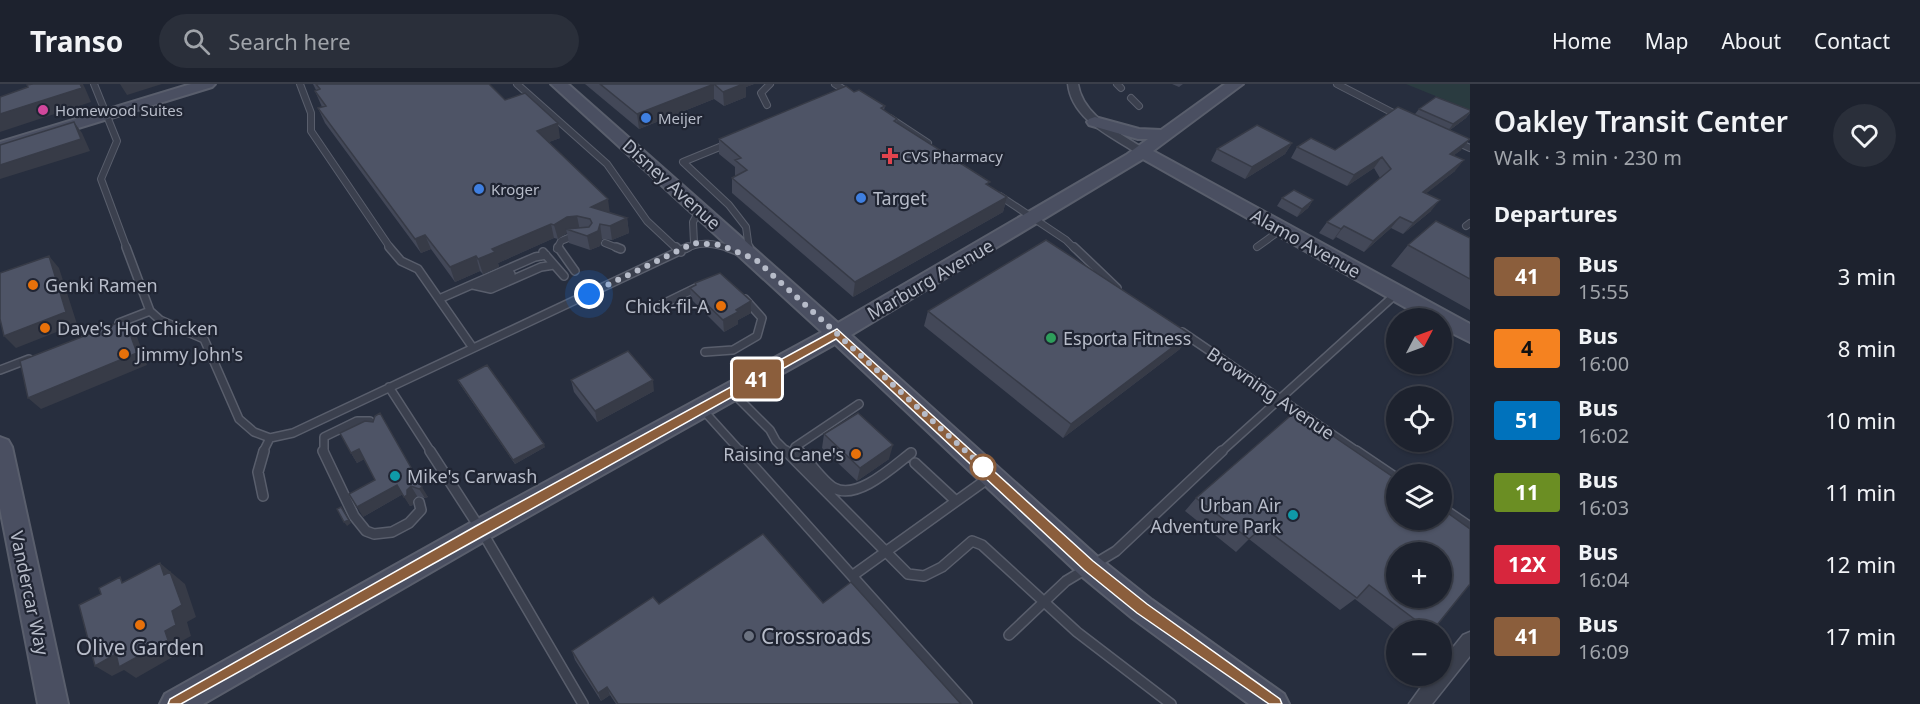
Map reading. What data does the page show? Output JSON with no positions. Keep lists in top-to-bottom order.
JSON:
{
  "streets": {
    "street": [
      "Disney Avenue",
      "Alamo Avenue",
      "Marburg Avenue",
      "Vandercar Way"
    ],
    "lane": ["Browning Avenue"]
  },
  "crossings": [
    ["Disney Avenue", "Marburg Avenue"],
    ["Alamo Avenue", "Marburg Avenue"]
  ],
  "places": {
    "other": [
      "Homewood Suites",
      "Meijer",
      "Kroger",
      "Target",
      "Genki Ramen",
      "Chick-fil-A",
      "Dave's Hot Chicken",
      "Esporta Fitness",
      "Jimmy John's",
      "Raising Cane's",
      "Mike's Carwash",
      "Urban Air Adventure Park",
      "Olive Garden",
      "Crossroads"
    ],
    "health": ["CVS Pharmacy"]
  },
  "lines": ["bus line 41"],
  "north": "top right",
  "page": {
    "header": "Transo",
    "search": "Search here",
    "nav": [
      "Home",
      "Map",
      "About",
      "Contact"
    ],
    "on_map": "41",
    "heading": [
      ["Oakley Transit Center", "Walk · 3 min · 230 m"],
      "Departures"
    ],
    "list": [
      {
        "mark": "41",
        "name": "Bus",
        "note": "15:55",
        "value": "3 min"
      },
      {
        "mark": "4",
        "name": "Bus",
        "note": "16:00",
        "value": "8 min"
      },
      {
        "mark": "51",
        "name": "Bus",
        "note": "16:02",
        "value": "10 min"
      },
      {
        "mark": "11",
        "name": "Bus",
        "note": "16:03",
        "value": "11 min"
      },
      {
        "mark": "12X",
        "name": "Bus",
        "note": "16:04",
        "value": "12 min"
      },
      {
        "mark": "41",
        "name": "Bus",
        "note": "16:09",
        "value": "17 min"
      }
    ],
    "map_buttons": ["+", "−"]
  }
}
